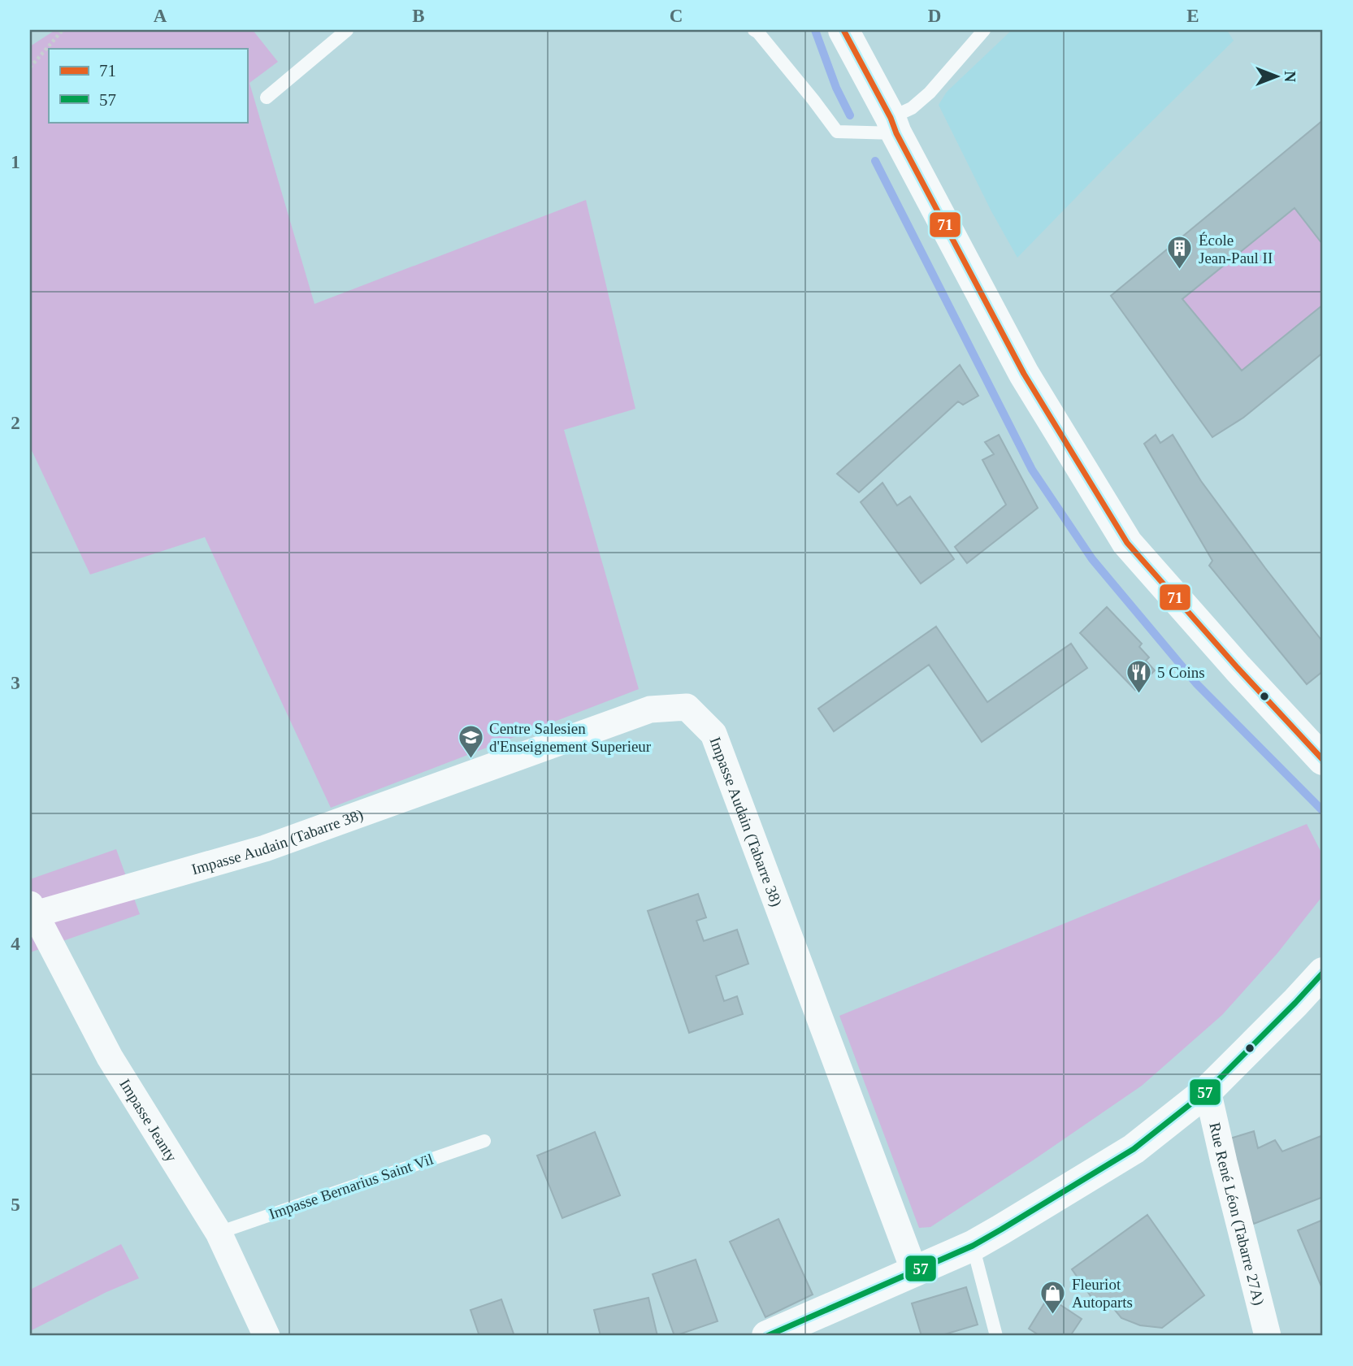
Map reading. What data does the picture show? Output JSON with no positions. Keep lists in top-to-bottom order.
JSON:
{
  "streets": {
    "street": ["Impasse Audain (Tabarre 38)", "Impasse Jeanty", "Rue René Léon (Tabarre 27A)"],
    "lane": ["Impasse Bernarius Saint Vil"]
  },
  "crossings": [
    ["Impasse Audain (Tabarre 38)", "Impasse Jeanty"],
    ["Impasse Jeanty", "Impasse Bernarius Saint Vil"]
  ],
  "places": {
    "building": ["École Jean-Paul II"],
    "restaurant": ["5 Coins"],
    "school or university": ["Centre Salesien d'Enseignement Superieur"],
    "shop": ["Fleuriot Autoparts"]
  },
  "lines": ["transit line 71", "transit line 57"],
  "legend": ["71", "57"],
  "north": "right",
  "grid": {
    "columns": [
      "A",
      "B",
      "C",
      "D",
      "E"
    ],
    "rows": [
      "1",
      "2",
      "3",
      "4",
      "5"
    ]
  }
}
